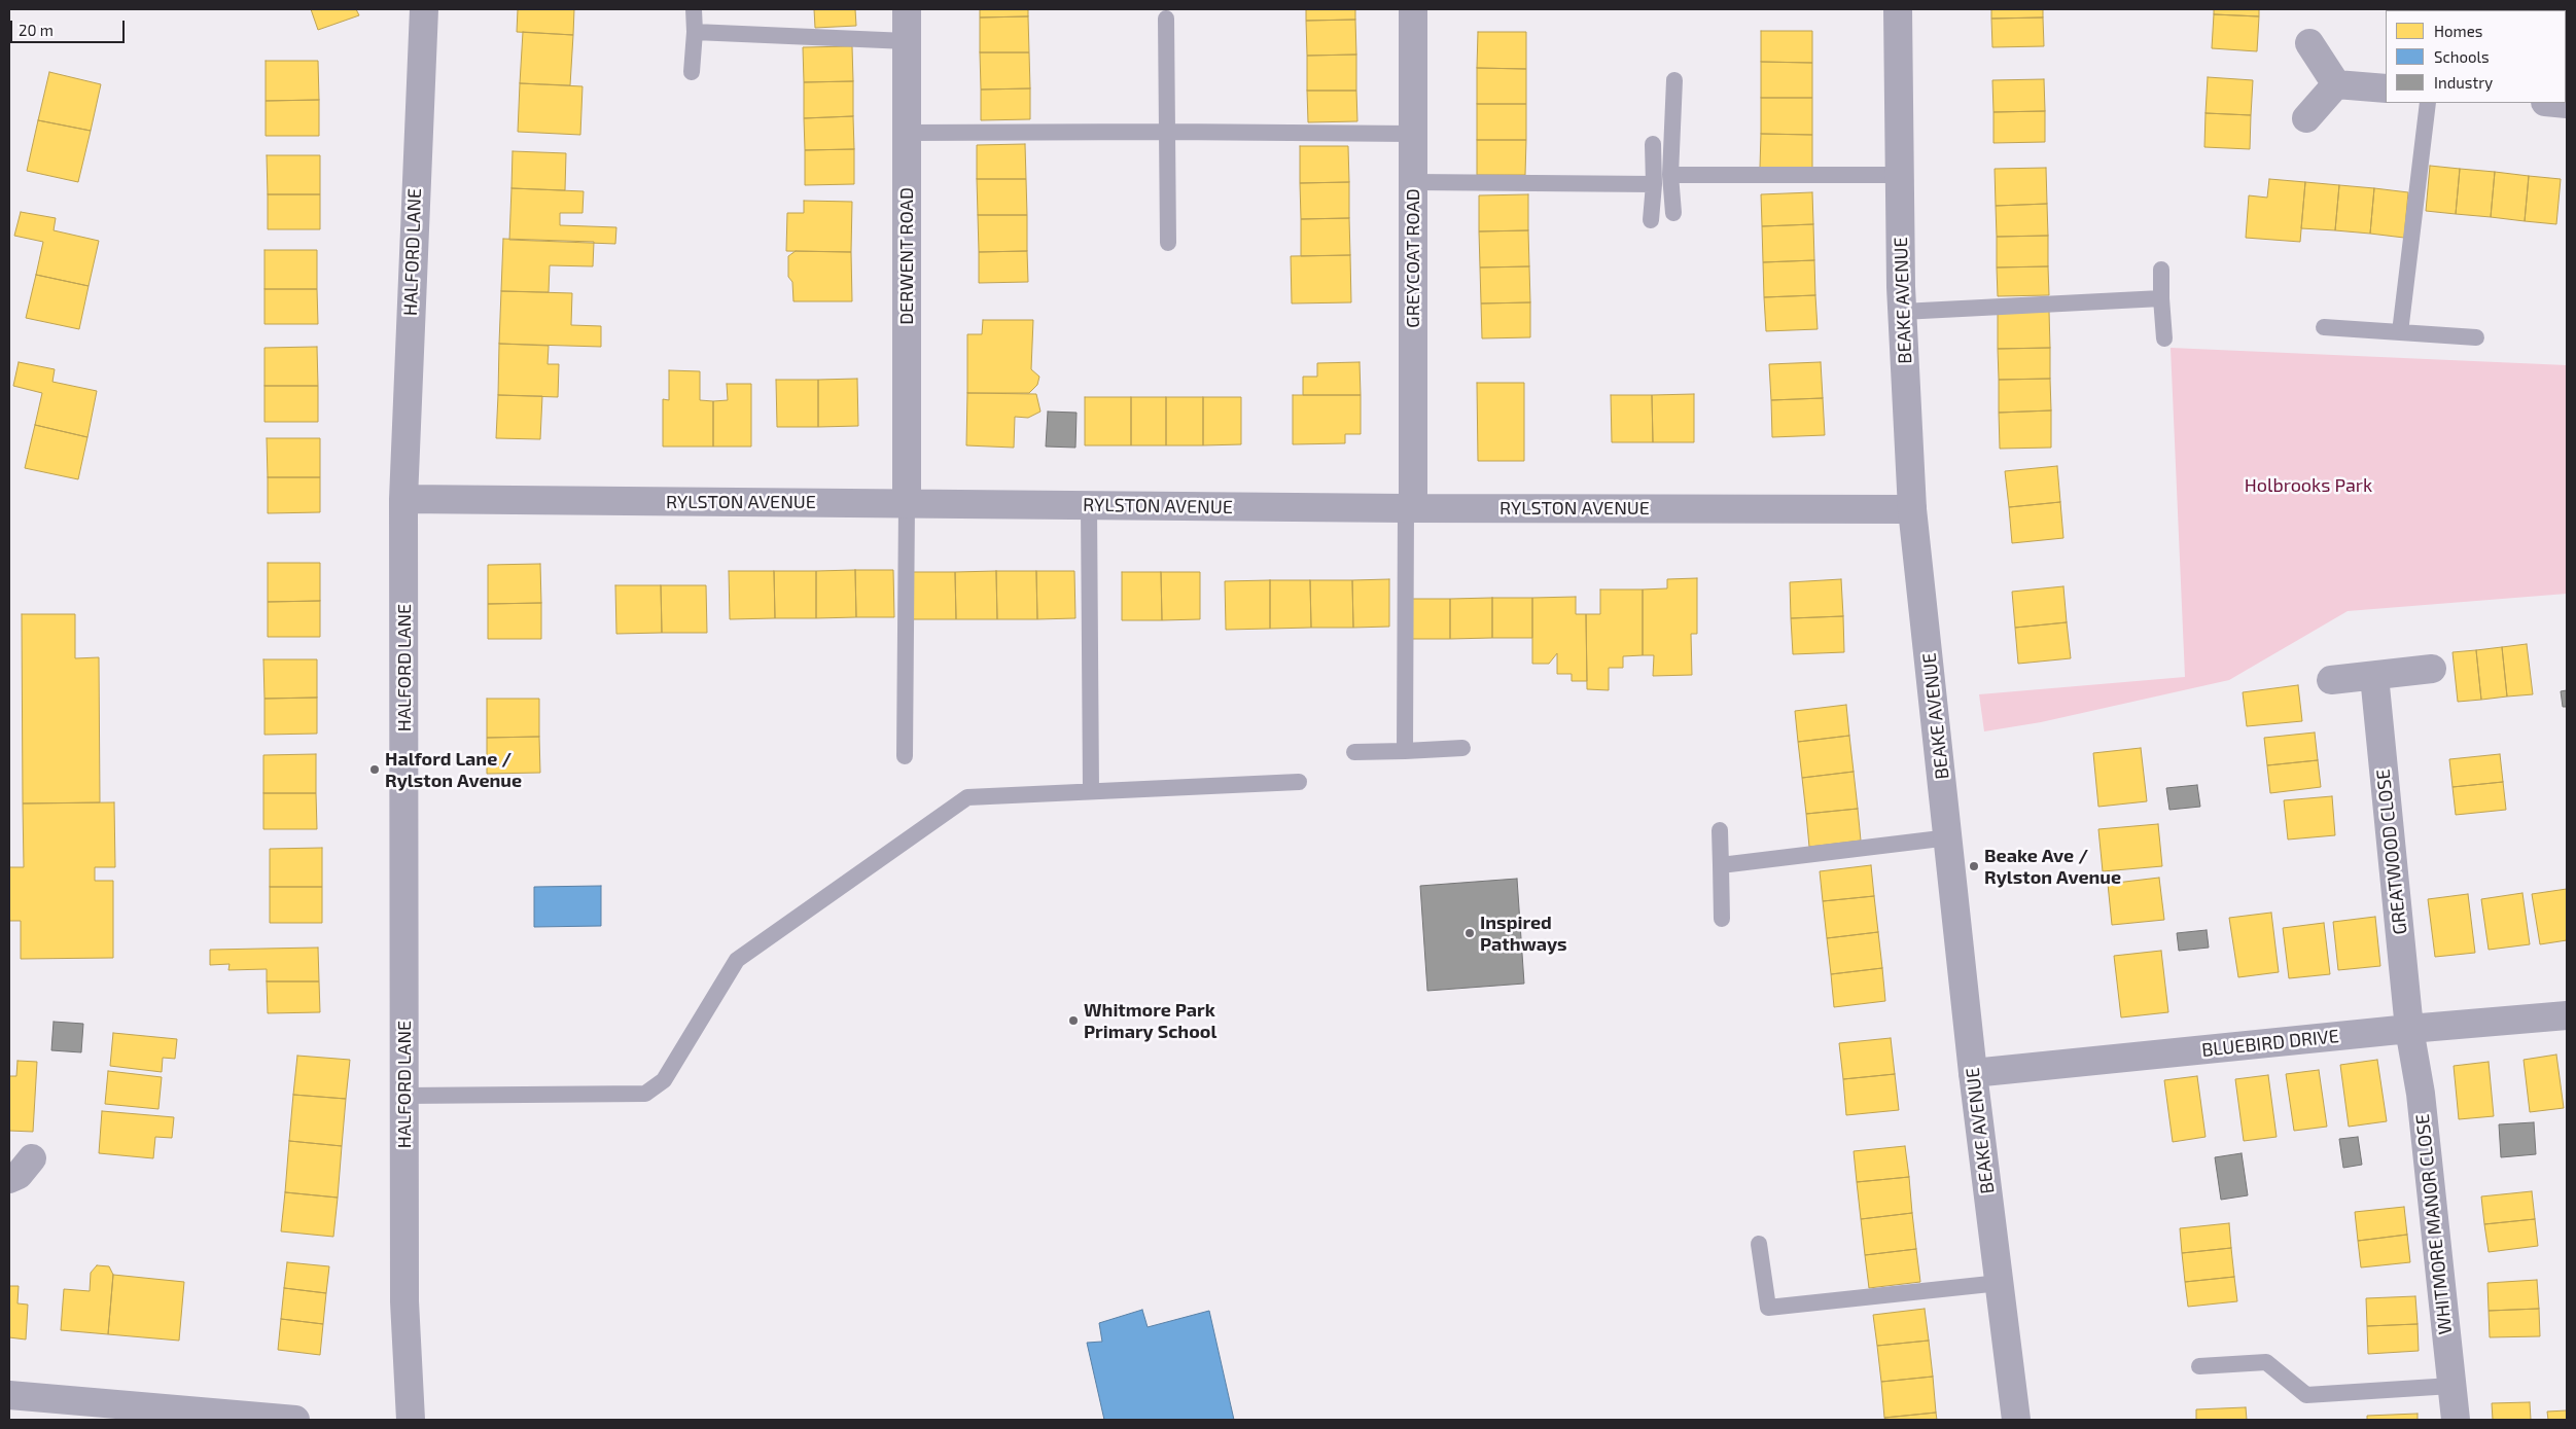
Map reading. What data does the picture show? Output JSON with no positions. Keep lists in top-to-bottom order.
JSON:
{
  "streets": {
    "street": [
      "HALFORD LANE",
      "DERWENT ROAD",
      "GREYCOAT ROAD",
      "BEAKE AVENUE",
      "RYLSTON AVENUE",
      "GREATWOOD CLOSE",
      "BLUEBIRD DRIVE",
      "WHITMORE MANOR CLOSE"
    ]
  },
  "crossings": [
    ["HALFORD LANE", "RYLSTON AVENUE"],
    ["DERWENT ROAD", "RYLSTON AVENUE"],
    ["GREYCOAT ROAD", "RYLSTON AVENUE"],
    ["BEAKE AVENUE", "RYLSTON AVENUE"],
    ["BEAKE AVENUE", "BLUEBIRD DRIVE"],
    ["GREATWOOD CLOSE", "BLUEBIRD DRIVE"],
    ["GREATWOOD CLOSE", "WHITMORE MANOR CLOSE"],
    ["BLUEBIRD DRIVE", "WHITMORE MANOR CLOSE"]
  ],
  "parks": ["Holbrooks Park"],
  "places": [
    "Halford Lane / Rylston Avenue",
    "Beake Ave / Rylston Avenue",
    "Inspired Pathways",
    "Whitmore Park Primary School"
  ],
  "legend": ["Homes", "Schools", "Industry"],
  "scale_bar": "20 m"
}
